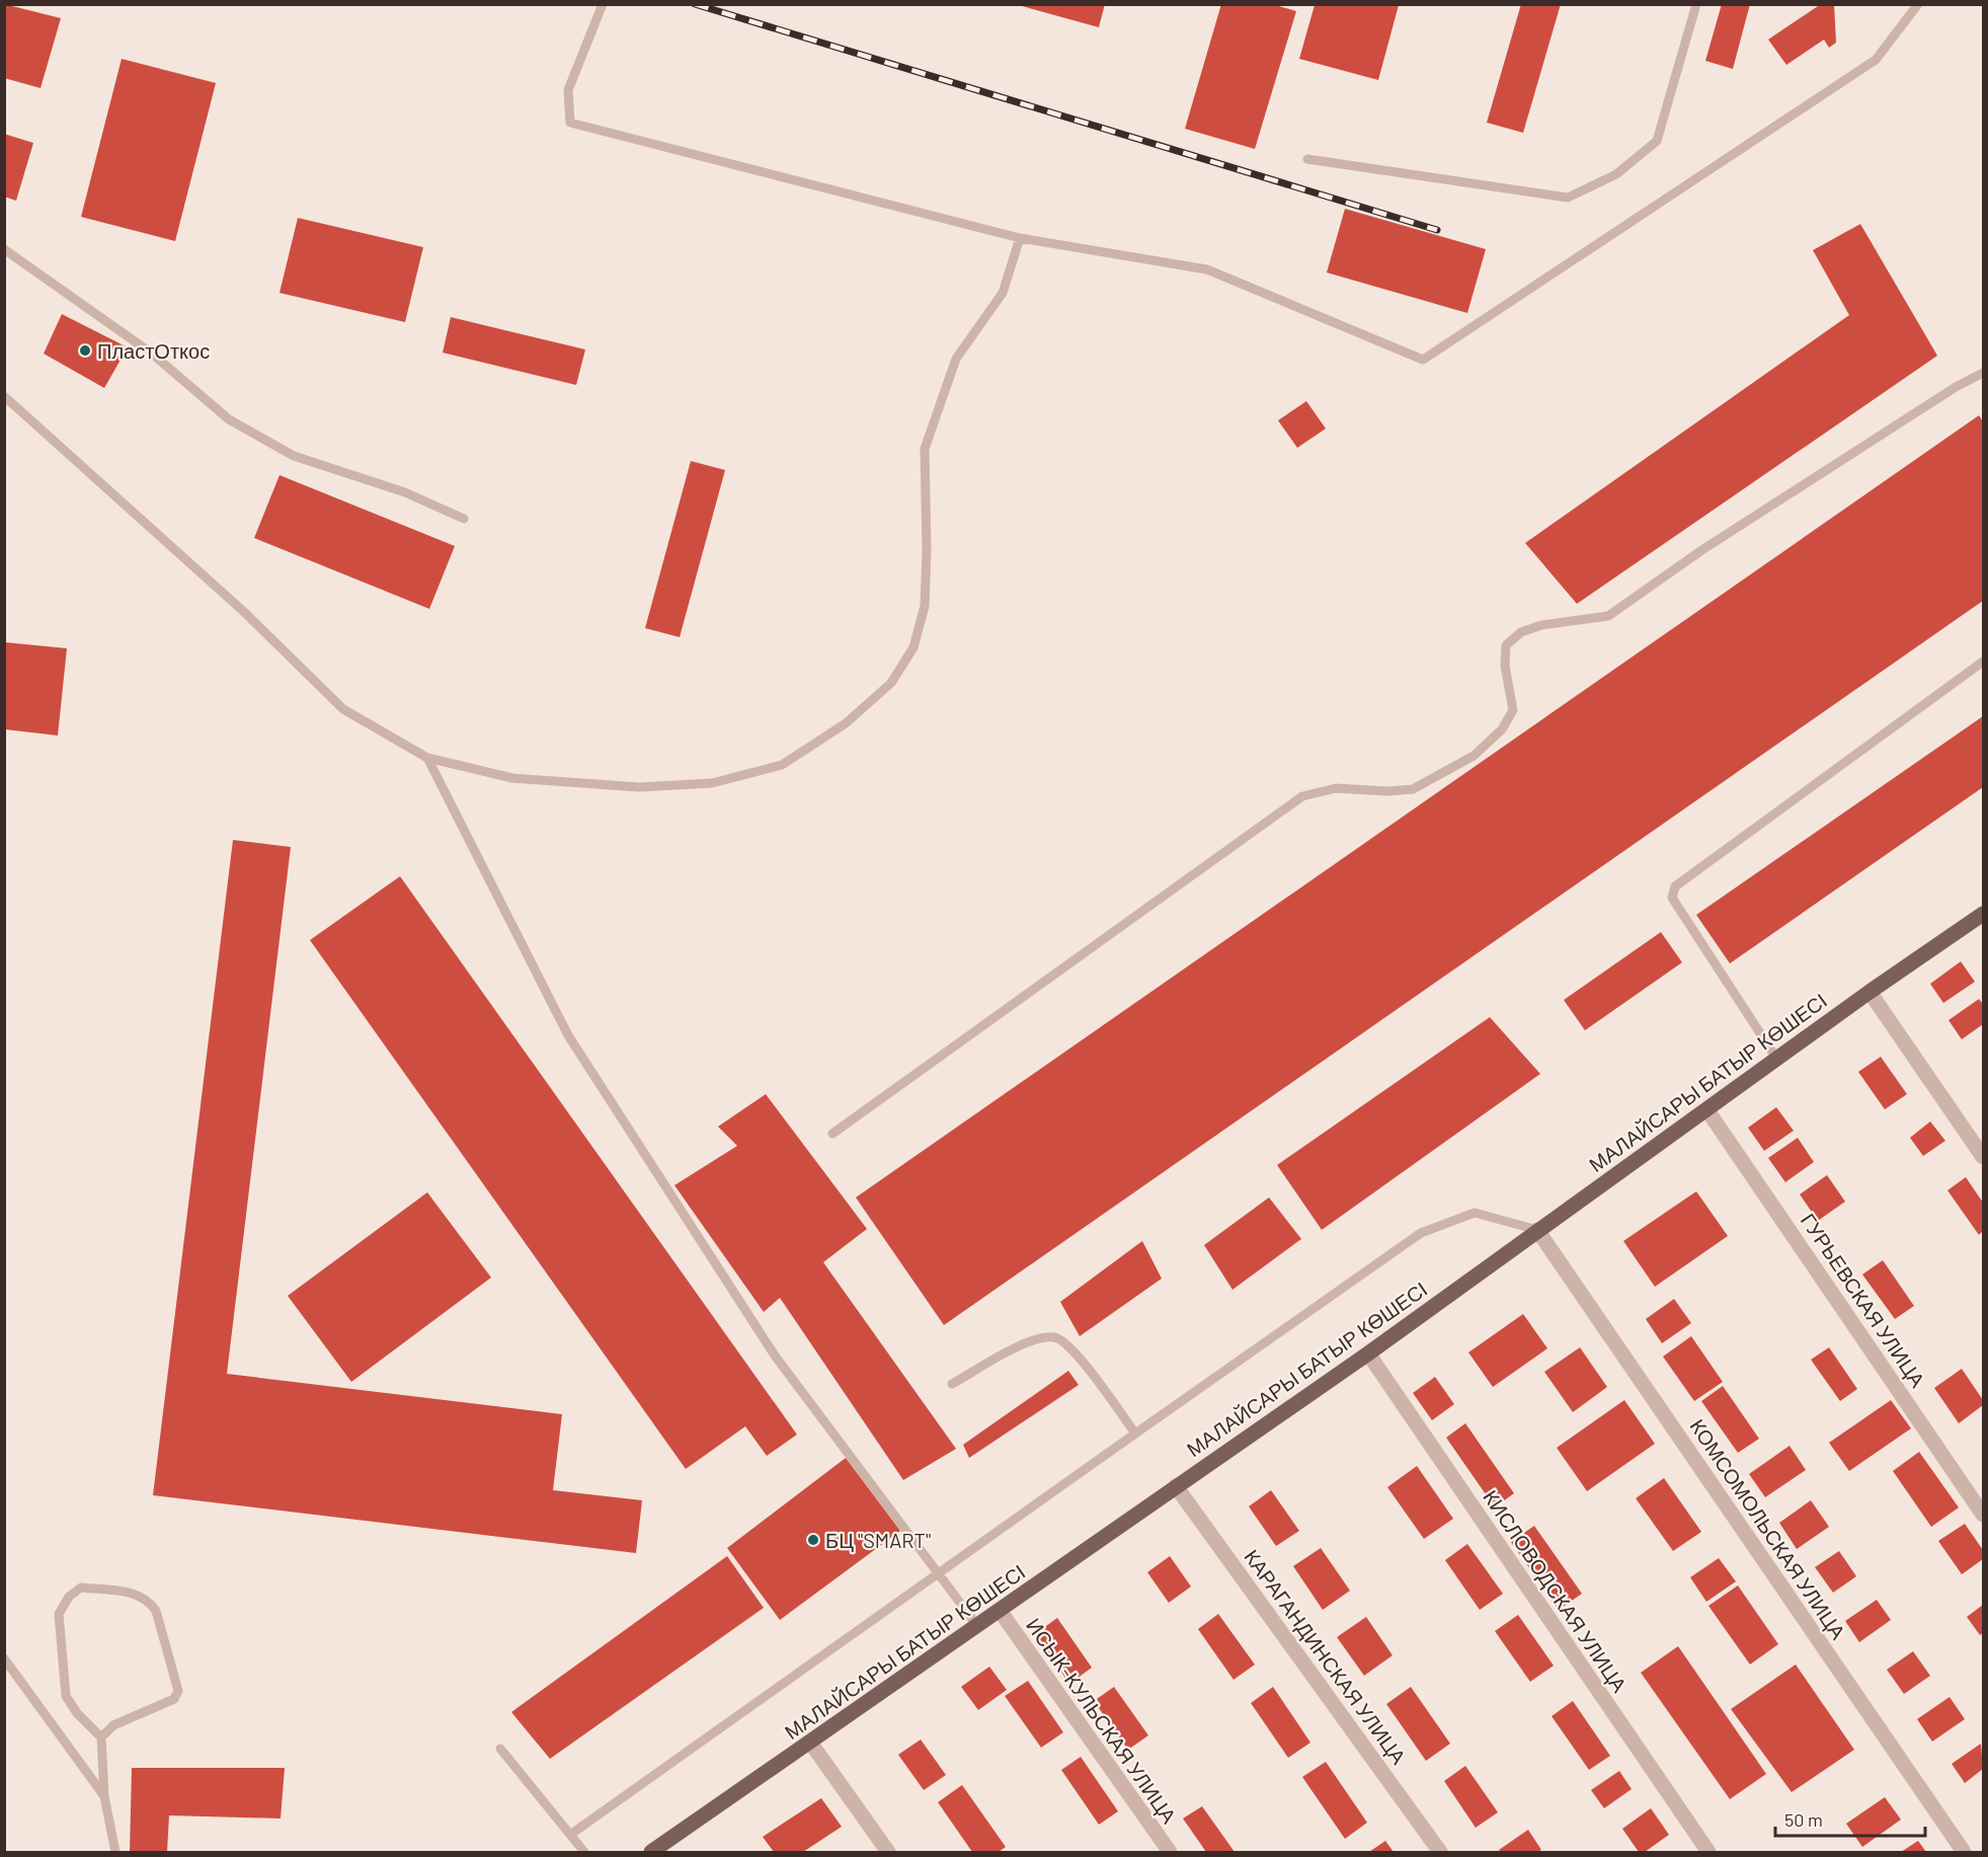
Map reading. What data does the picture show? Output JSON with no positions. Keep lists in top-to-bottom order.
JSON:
{
  "streets": {
    "main road": ["МАЛАЙСАРЫ БАТЫР КӨШЕСІ"],
    "street": [
      "ГУРЬЕВСКАЯ УЛИЦА",
      "КОМСОМОЛЬСКАЯ УЛИЦА",
      "КИСЛОВОДСКАЯ УЛИЦА",
      "КАРАГАНДИНСКАЯ УЛИЦА",
      "ИСЫК-КУЛЬСКАЯ УЛИЦА"
    ]
  },
  "crossings": [
    ["МАЛАЙСАРЫ БАТЫР КӨШЕСІ", "ГУРЬЕВСКАЯ УЛИЦА"],
    ["МАЛАЙСАРЫ БАТЫР КӨШЕСІ", "КОМСОМОЛЬСКАЯ УЛИЦА"],
    ["МАЛАЙСАРЫ БАТЫР КӨШЕСІ", "КИСЛОВОДСКАЯ УЛИЦА"],
    ["МАЛАЙСАРЫ БАТЫР КӨШЕСІ", "КАРАГАНДИНСКАЯ УЛИЦА"],
    ["МАЛАЙСАРЫ БАТЫР КӨШЕСІ", "ИСЫК-КУЛЬСКАЯ УЛИЦА"]
  ],
  "places": ["ПластОткос", "БЦ \"SMART\""],
  "scale_bar": "50 m"
}
